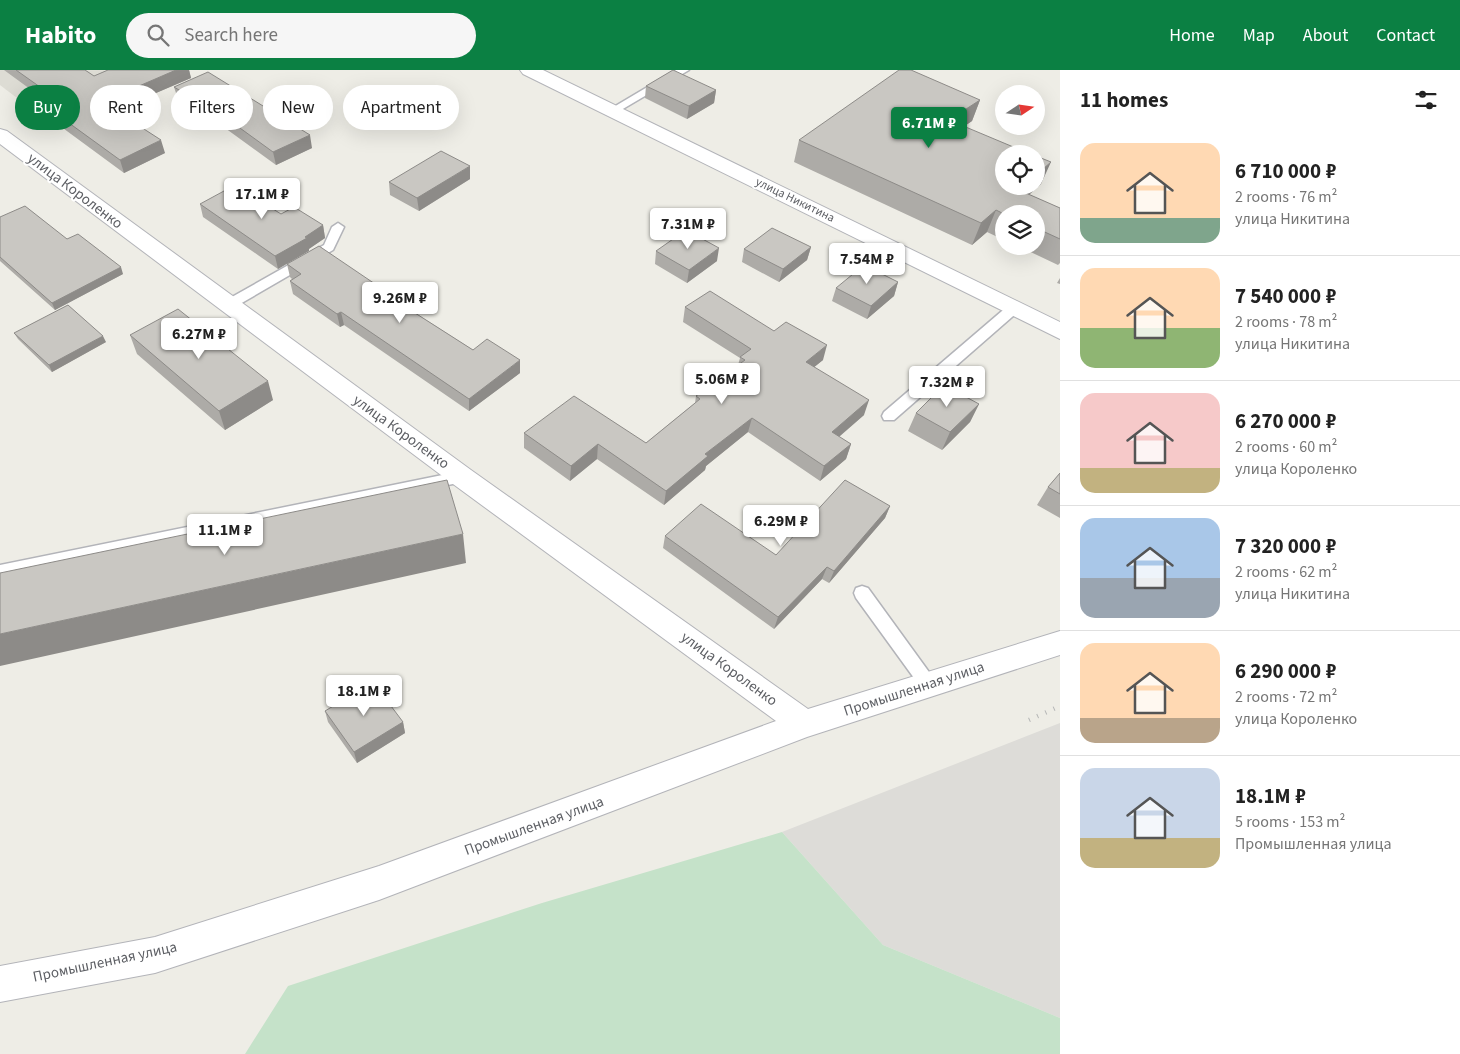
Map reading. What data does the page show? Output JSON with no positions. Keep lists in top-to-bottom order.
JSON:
{
  "streets": {
    "street": ["улица Короленко", "улица Никитина", "Промышленная улица"]
  },
  "crossings": [
    ["улица Короленко", "Промышленная улица"]
  ],
  "north": "right",
  "page": {
    "header": "Habito",
    "search": "Search here",
    "nav": [
      "Home",
      "Map",
      "About",
      "Contact"
    ],
    "heading": "11 homes",
    "chip": [
      "Buy",
      "Rent",
      "Filters",
      "New",
      "Apartment"
    ],
    "price": [
      "6.71M ₽",
      "17.1M ₽",
      "7.31M ₽",
      "7.54M ₽",
      "9.26M ₽",
      "6.27M ₽",
      "5.06M ₽",
      "7.32M ₽",
      "6.29M ₽",
      "11.1M ₽",
      "18.1M ₽"
    ],
    "list": [
      {
        "name": "6 710 000 ₽",
        "note": "2 rooms · 76 m² · улица Никитина"
      },
      {
        "name": "7 540 000 ₽",
        "note": "2 rooms · 78 m² · улица Никитина"
      },
      {
        "name": "6 270 000 ₽",
        "note": "2 rooms · 60 m² · улица Короленко"
      },
      {
        "name": "7 320 000 ₽",
        "note": "2 rooms · 62 m² · улица Никитина"
      },
      {
        "name": "6 290 000 ₽",
        "note": "2 rooms · 72 m² · улица Короленко"
      },
      {
        "name": "18.1M ₽",
        "note": "5 rooms · 153 m² · Промышленная улица"
      }
    ]
  }
}
